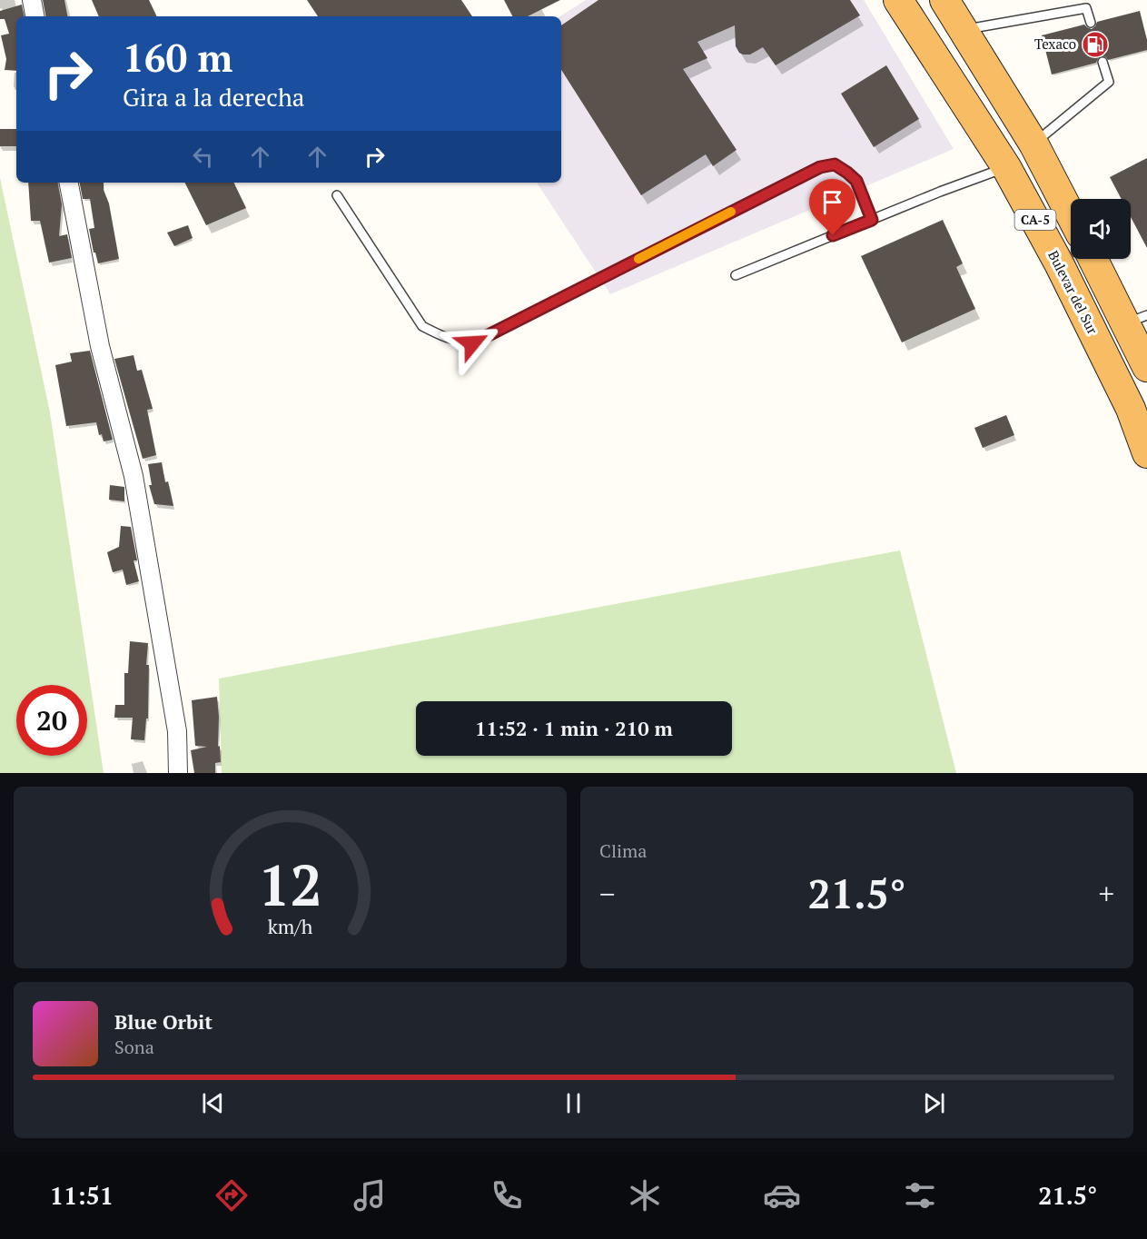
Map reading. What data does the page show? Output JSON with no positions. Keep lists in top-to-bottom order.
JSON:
{
  "streets": {
    "highway": ["CA-5", "Bulevar del Sur"]
  },
  "places": {
    "fuel station": ["Texaco"]
  },
  "page": {
    "turn": ["160 m", "Gira a la derecha"],
    "limit": "20",
    "trip": "11:52 · 1 min · 210 m",
    "tile": "Clima",
    "heat": ["−", "21.5°", "+"],
    "song": ["Blue Orbit", "Sona"],
    "tabs": ["11:51", "21.5°"],
    "gauge": ["12", "km/h"]
  }
}
